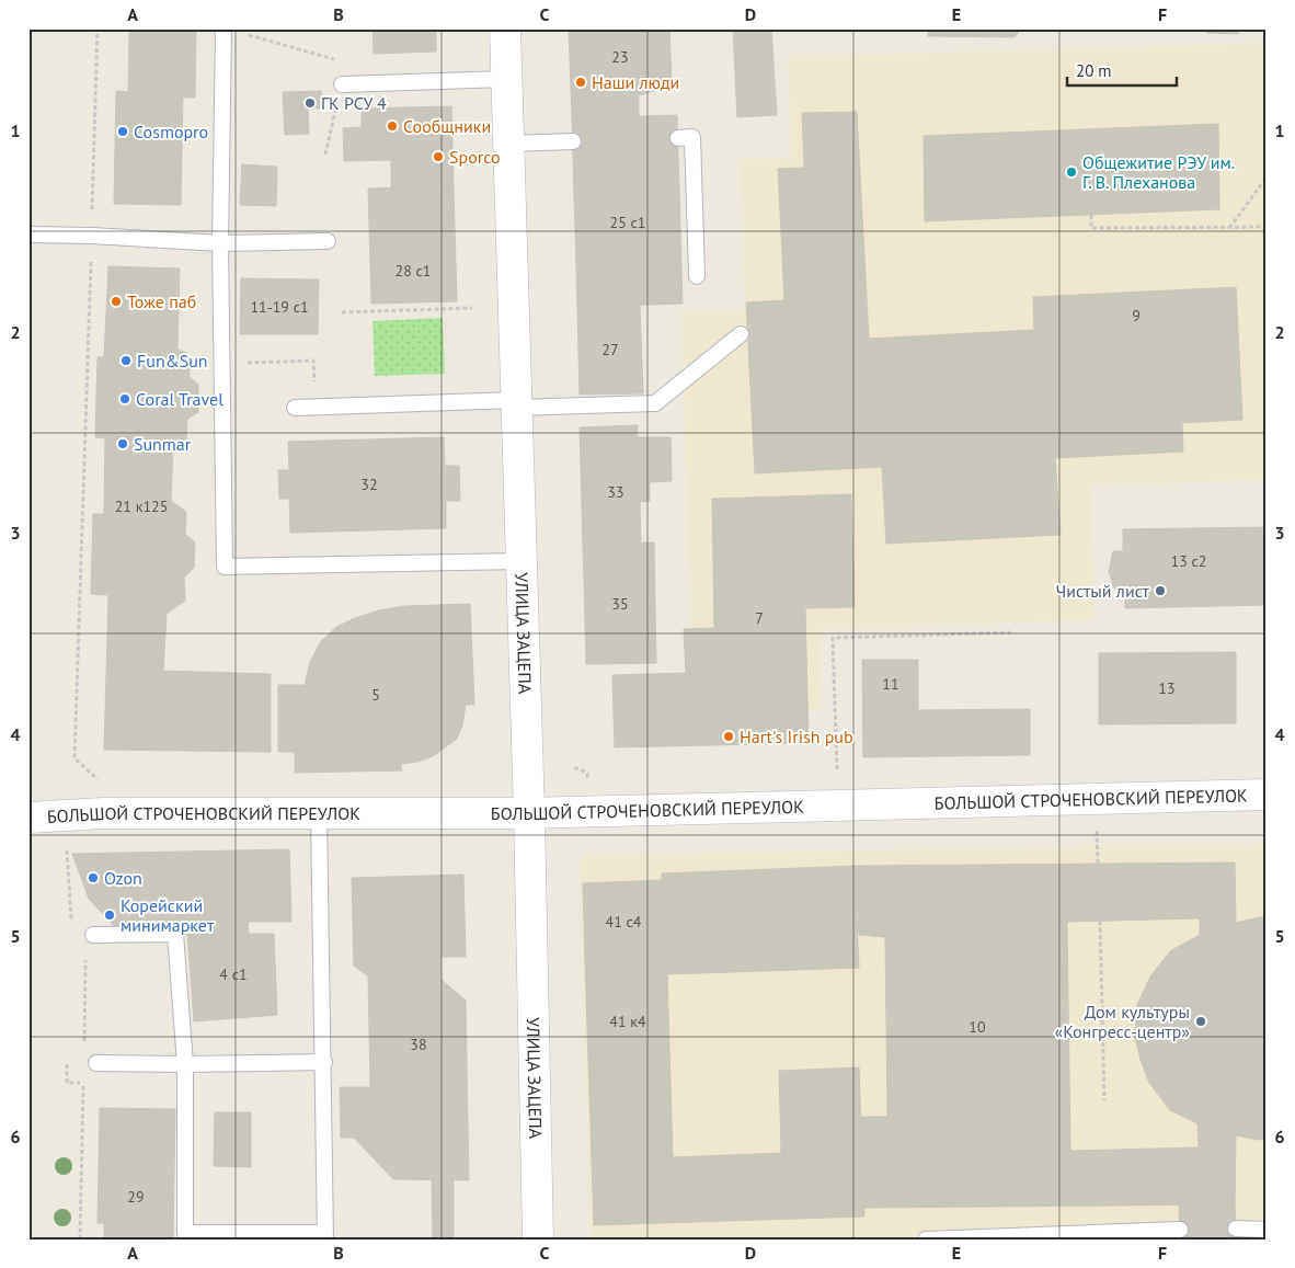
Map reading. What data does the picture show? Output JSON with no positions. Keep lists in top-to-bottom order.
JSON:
{
  "streets": {
    "street": ["УЛИЦА ЗАЦЕПА", "БОЛЬШОЙ СТРОЧЕНОВСКИЙ ПЕРЕУЛОК"]
  },
  "crossings": [
    ["УЛИЦА ЗАЦЕПА", "БОЛЬШОЙ СТРОЧЕНОВСКИЙ ПЕРЕУЛОК"]
  ],
  "places": [
    "Наши люди",
    "ГК РСУ 4",
    "Сообщники",
    "Cosmopro",
    "Sporco",
    "Общежитие РЭУ им. Г. В. Плеханова",
    "Тоже паб",
    "Fun&Sun",
    "Coral Travel",
    "Sunmar",
    "Чистый лист",
    "Hart's Irish pub",
    "Ozon",
    "Корейский минимаркет",
    "Дом культуры «Конгресс-центр»"
  ],
  "house_numbers": [
    "23",
    "25 с1",
    "28 с1",
    "11-19 с1",
    "9",
    "27",
    "32",
    "33",
    "21 к125",
    "13 с2",
    "35",
    "7",
    "11",
    "13",
    "5",
    "41 с4",
    "4 с1",
    "41 к4",
    "10",
    "38",
    "29"
  ],
  "scale_bar": "20 m",
  "grid": {
    "columns": [
      "A",
      "B",
      "C",
      "D",
      "E",
      "F"
    ],
    "rows": [
      "1",
      "2",
      "3",
      "4",
      "5",
      "6"
    ]
  }
}
